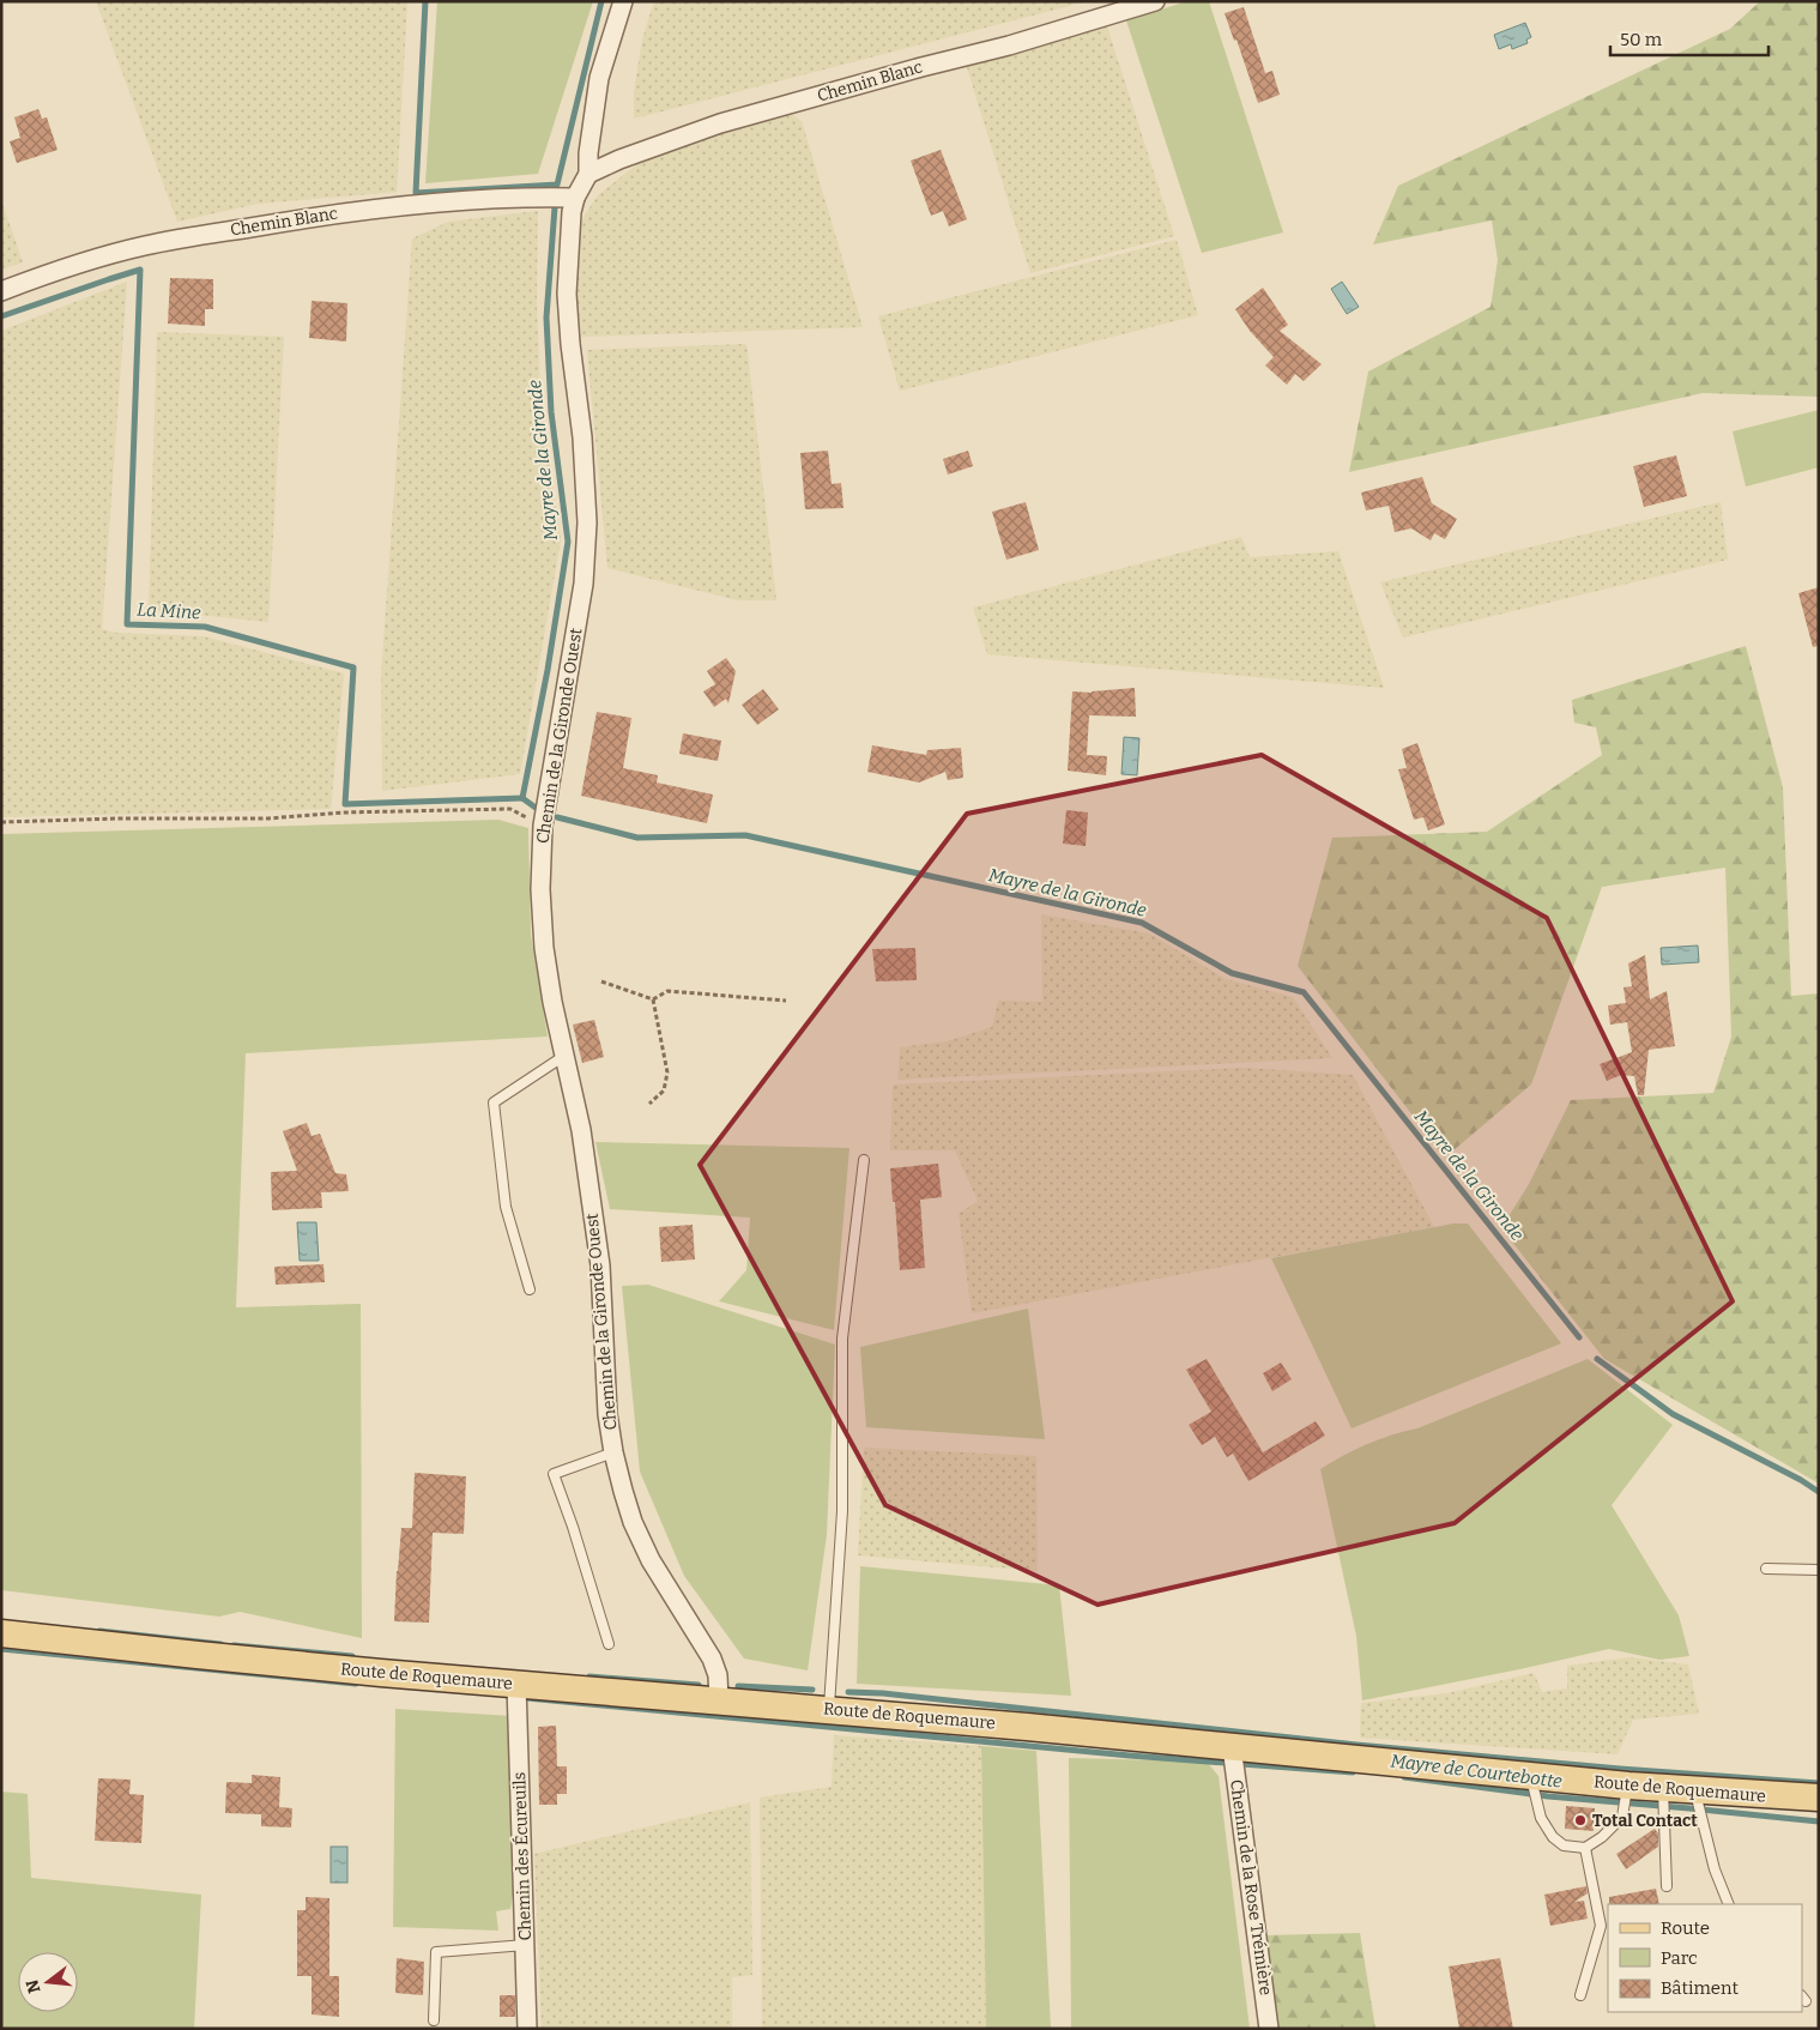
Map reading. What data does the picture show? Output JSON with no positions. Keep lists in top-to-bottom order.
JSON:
{
  "streets": {
    "main road": ["Route de Roquemaure"],
    "street": [
      "Chemin Blanc",
      "Chemin de la Gironde Ouest",
      "Chemin des Écureuils",
      "Chemin de la Rose Trémière"
    ]
  },
  "crossings": [
    ["Chemin Blanc", "Chemin de la Gironde Ouest"],
    ["Chemin de la Gironde Ouest", "Route de Roquemaure"],
    ["Route de Roquemaure", "Chemin des Écureuils"],
    ["Route de Roquemaure", "Chemin de la Rose Trémière"]
  ],
  "water": ["Mayre de la Gironde", "La Mine", "Mayre de Courtebotte"],
  "places": ["Total Contact"],
  "legend": ["Route", "Parc", "Bâtiment"],
  "scale_bar": "50 m",
  "north": "left"
}
